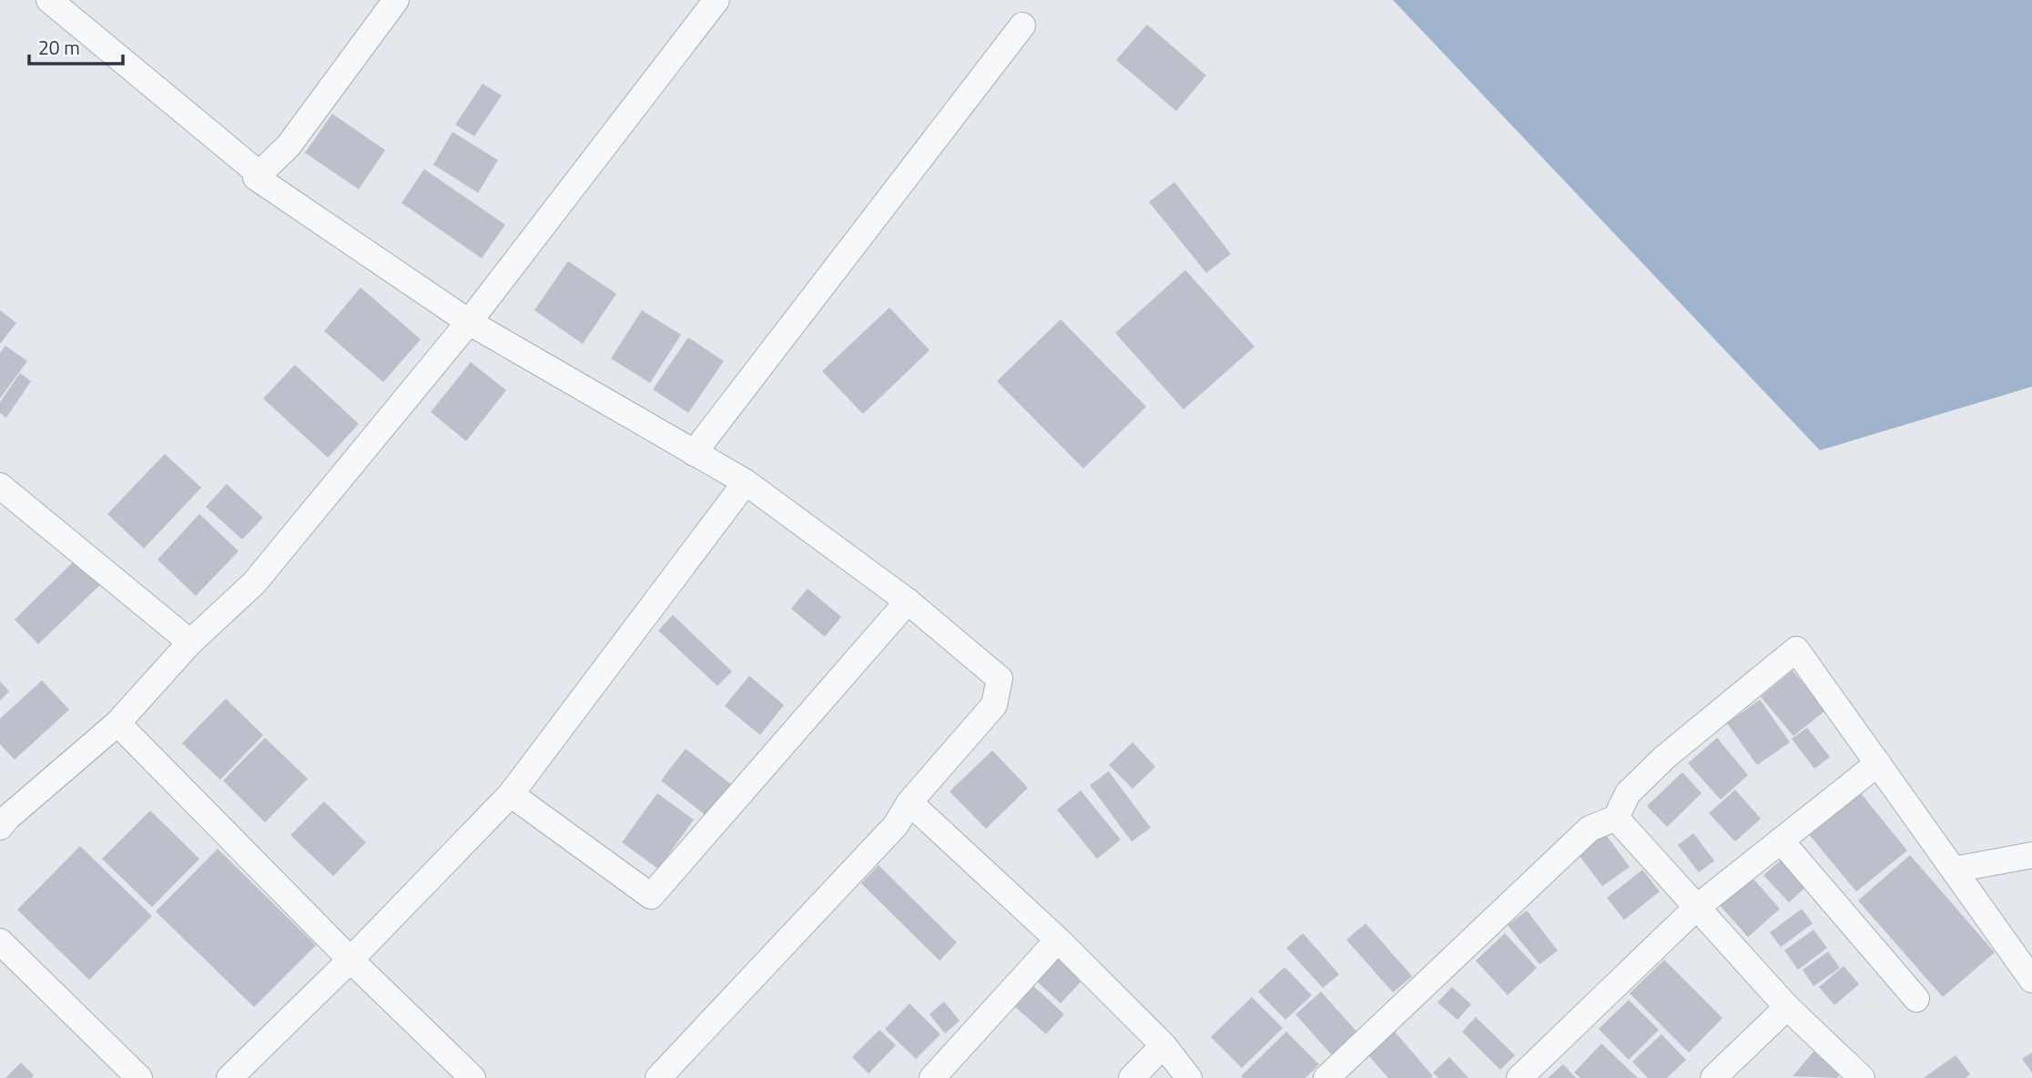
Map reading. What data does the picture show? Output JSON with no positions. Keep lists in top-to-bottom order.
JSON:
{
  "scale_bar": "20 m"
}
